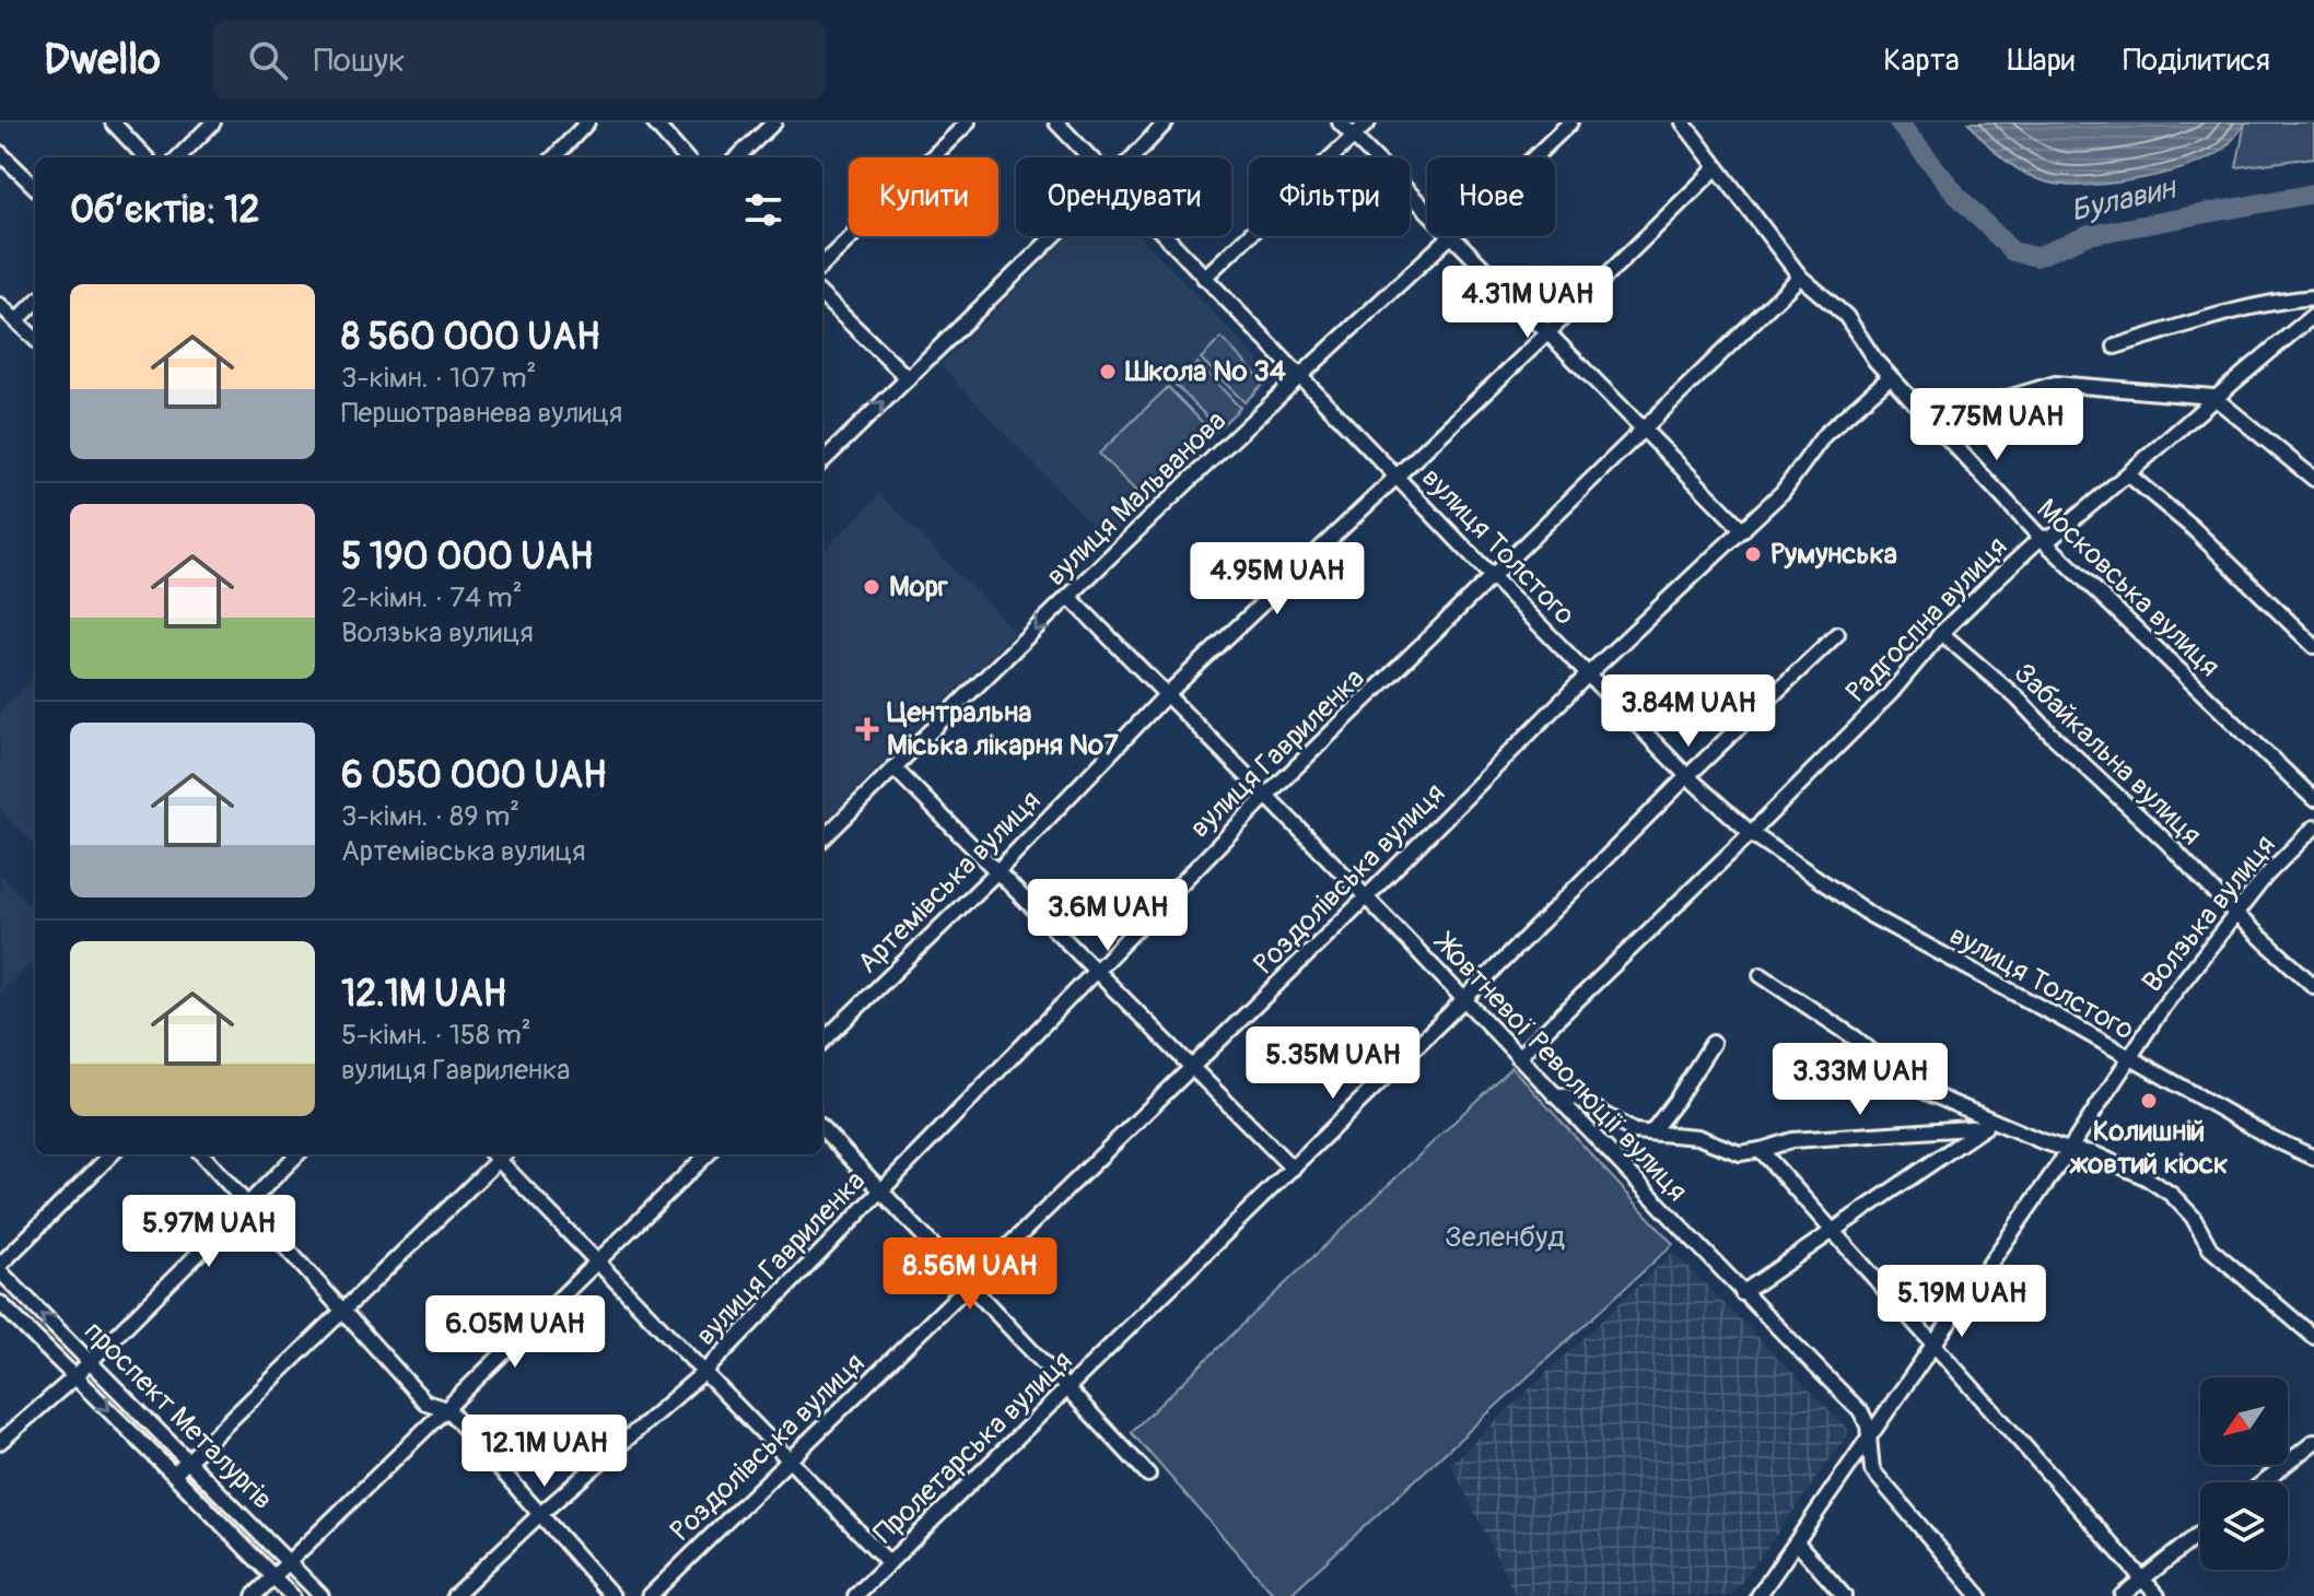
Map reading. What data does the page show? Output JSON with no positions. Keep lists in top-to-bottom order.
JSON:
{
  "streets": {
    "street": [
      "вулиця Мальванова",
      "вулиця Толстого",
      "Московська вулиця",
      "Радгоспна вулиця",
      "вулиця Гавриленка",
      "Забайкальна вулиця",
      "Роздолівська вулиця",
      "Артемівська вулиця",
      "Волзька вулиця",
      "Жовтневої Революції вулиця",
      "проспект Металургів",
      "Пролетарська вулиця"
    ]
  },
  "crossings": [
    ["вулиця Мальванова", "вулиця Толстого"],
    ["вулиця Мальванова", "Жовтневої Революції вулиця"],
    ["вулиця Толстого", "Радгоспна вулиця"],
    ["вулиця Толстого", "вулиця Гавриленка"],
    ["вулиця Толстого", "Роздолівська вулиця"],
    ["вулиця Толстого", "Артемівська вулиця"],
    ["вулиця Толстого", "Волзька вулиця"],
    ["вулиця Толстого", "Пролетарська вулиця"],
    ["Московська вулиця", "Радгоспна вулиця"],
    ["Московська вулиця", "вулиця Гавриленка"],
    ["Московська вулиця", "Роздолівська вулиця"],
    ["Московська вулиця", "Артемівська вулиця"],
    ["Радгоспна вулиця", "Забайкальна вулиця"],
    ["Радгоспна вулиця", "Жовтневої Революції вулиця"],
    ["вулиця Гавриленка", "Жовтневої Революції вулиця"],
    ["Забайкальна вулиця", "Волзька вулиця"],
    ["Роздолівська вулиця", "Жовтневої Революції вулиця"],
    ["Артемівська вулиця", "Жовтневої Революції вулиця"],
    ["Волзька вулиця", "Жовтневої Революції вулиця"],
    ["Жовтневої Революції вулиця", "Пролетарська вулиця"]
  ],
  "water": ["Булавин"],
  "parks": ["Зеленбуд"],
  "places": {
    "other": [
      "Школа № 34",
      "Румунська",
      "Морг",
      "Колишній жовтий кіоск"
    ],
    "health": ["Центральна Міська лікарня №7"]
  },
  "north": "bottom left",
  "page": {
    "header": "Dwello",
    "search": "Пошук",
    "nav": ["Карта", "Шари", "Поділитися"],
    "chip": [
      "Купити",
      "Орендувати",
      "Фільтри",
      "Нове"
    ],
    "heading": "Об’єктів: 12",
    "list": [
      {
        "name": "8 560 000 UAH",
        "note": "3-кімн. · 107 m² · Першотравнева вулиця"
      },
      {
        "name": "5 190 000 UAH",
        "note": "2-кімн. · 74 m² · Волзька вулиця"
      },
      {
        "name": "6 050 000 UAH",
        "note": "3-кімн. · 89 m² · Артемівська вулиця"
      },
      {
        "name": "12.1M UAH",
        "note": "5-кімн. · 158 m² · вулиця Гавриленка"
      }
    ],
    "price": [
      "4.31M UAH",
      "7.75M UAH",
      "4.95M UAH",
      "3.84M UAH",
      "3.6M UAH",
      "5.35M UAH",
      "3.33M UAH",
      "5.97M UAH",
      "8.56M UAH",
      "5.19M UAH",
      "6.05M UAH",
      "12.1M UAH"
    ]
  }
}
